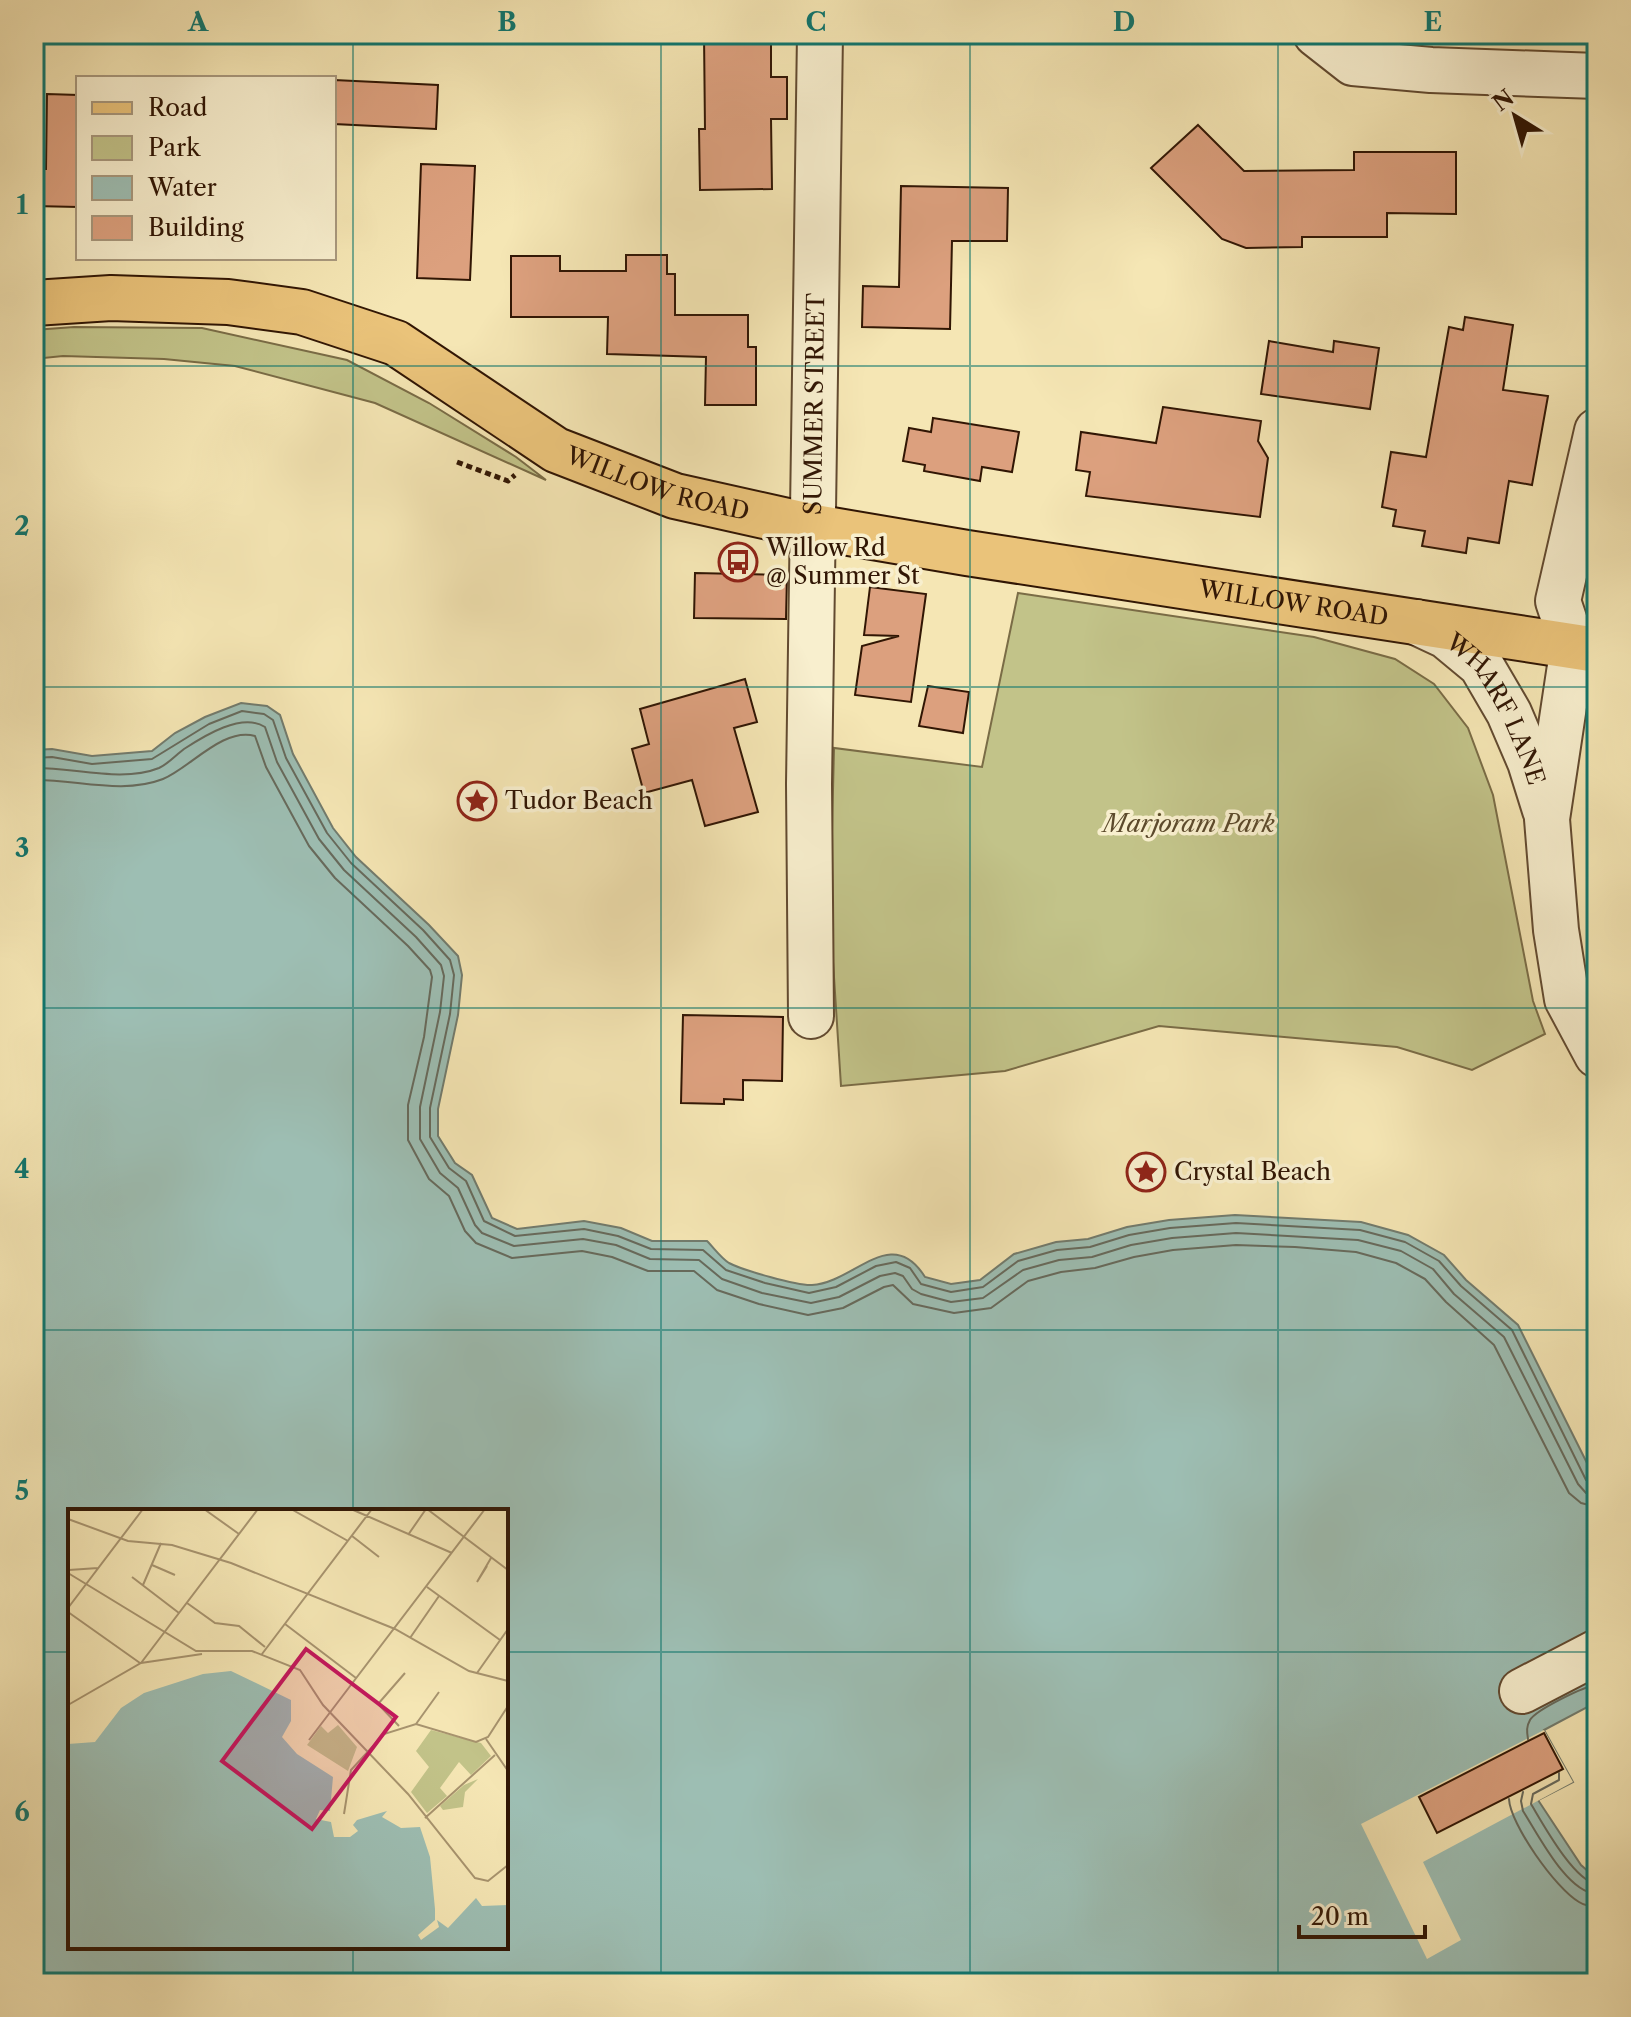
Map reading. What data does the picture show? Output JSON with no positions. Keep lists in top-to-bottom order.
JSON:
{
  "streets": {
    "main road": ["WILLOW ROAD"],
    "street": ["SUMMER STREET", "WHARF LANE"]
  },
  "crossings": [
    ["SUMMER STREET", "WILLOW ROAD"],
    ["WILLOW ROAD", "WHARF LANE"]
  ],
  "parks": ["Marjoram Park"],
  "places": {
    "bus stop": ["Willow Rd @ Summer St"],
    "place": ["Tudor Beach", "Crystal Beach"]
  },
  "legend": [
    "Road",
    "Park",
    "Water",
    "Building"
  ],
  "scale_bar": "20 m",
  "north": "top left",
  "grid": {
    "columns": [
      "A",
      "B",
      "C",
      "D",
      "E"
    ],
    "rows": [
      "1",
      "2",
      "3",
      "4",
      "5",
      "6"
    ]
  }
}
